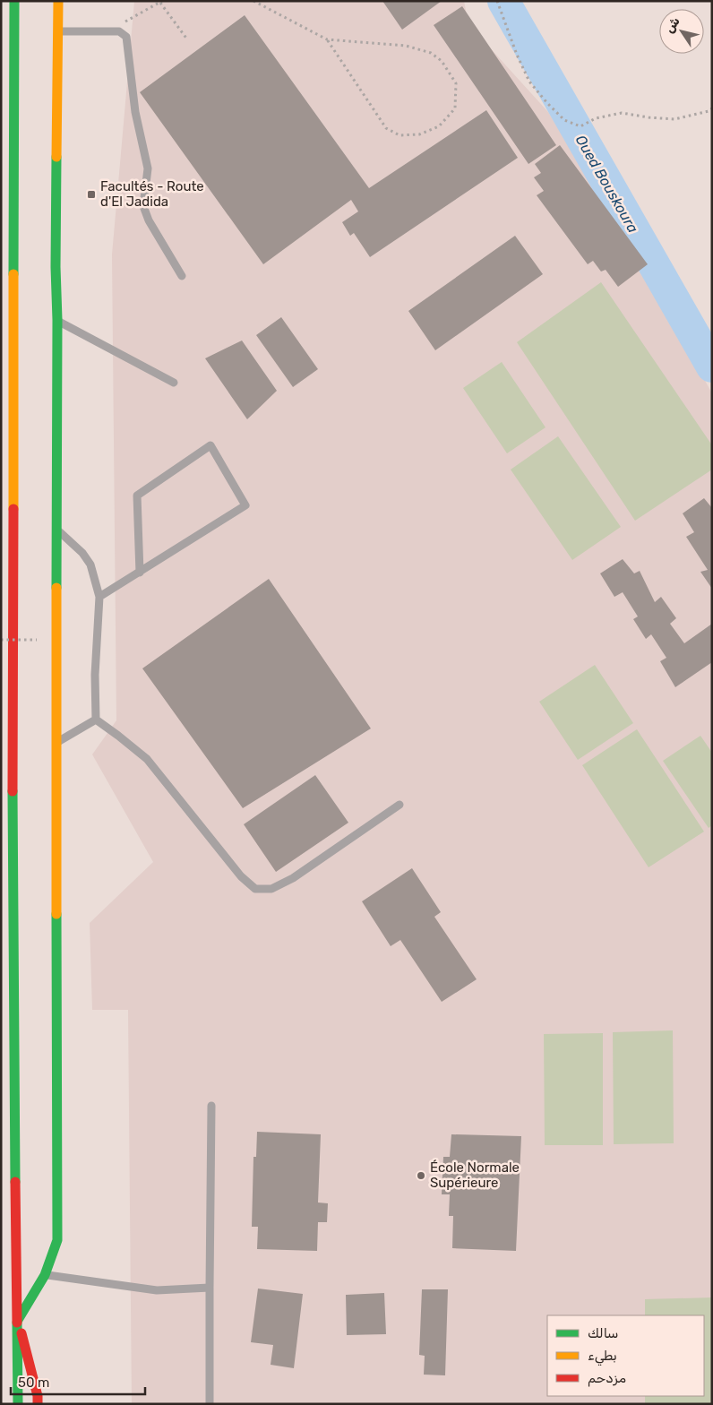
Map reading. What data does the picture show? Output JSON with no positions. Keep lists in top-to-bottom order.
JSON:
{
  "water": ["Oued Bouskoura"],
  "places": {
    "transit": ["Facultés - Route d'El Jadida"],
    "other": ["École Normale Supérieure"]
  },
  "legend": ["سالك", "بطيء", "مزدحم"],
  "scale_bar": "50 m",
  "north": "top left"
}
